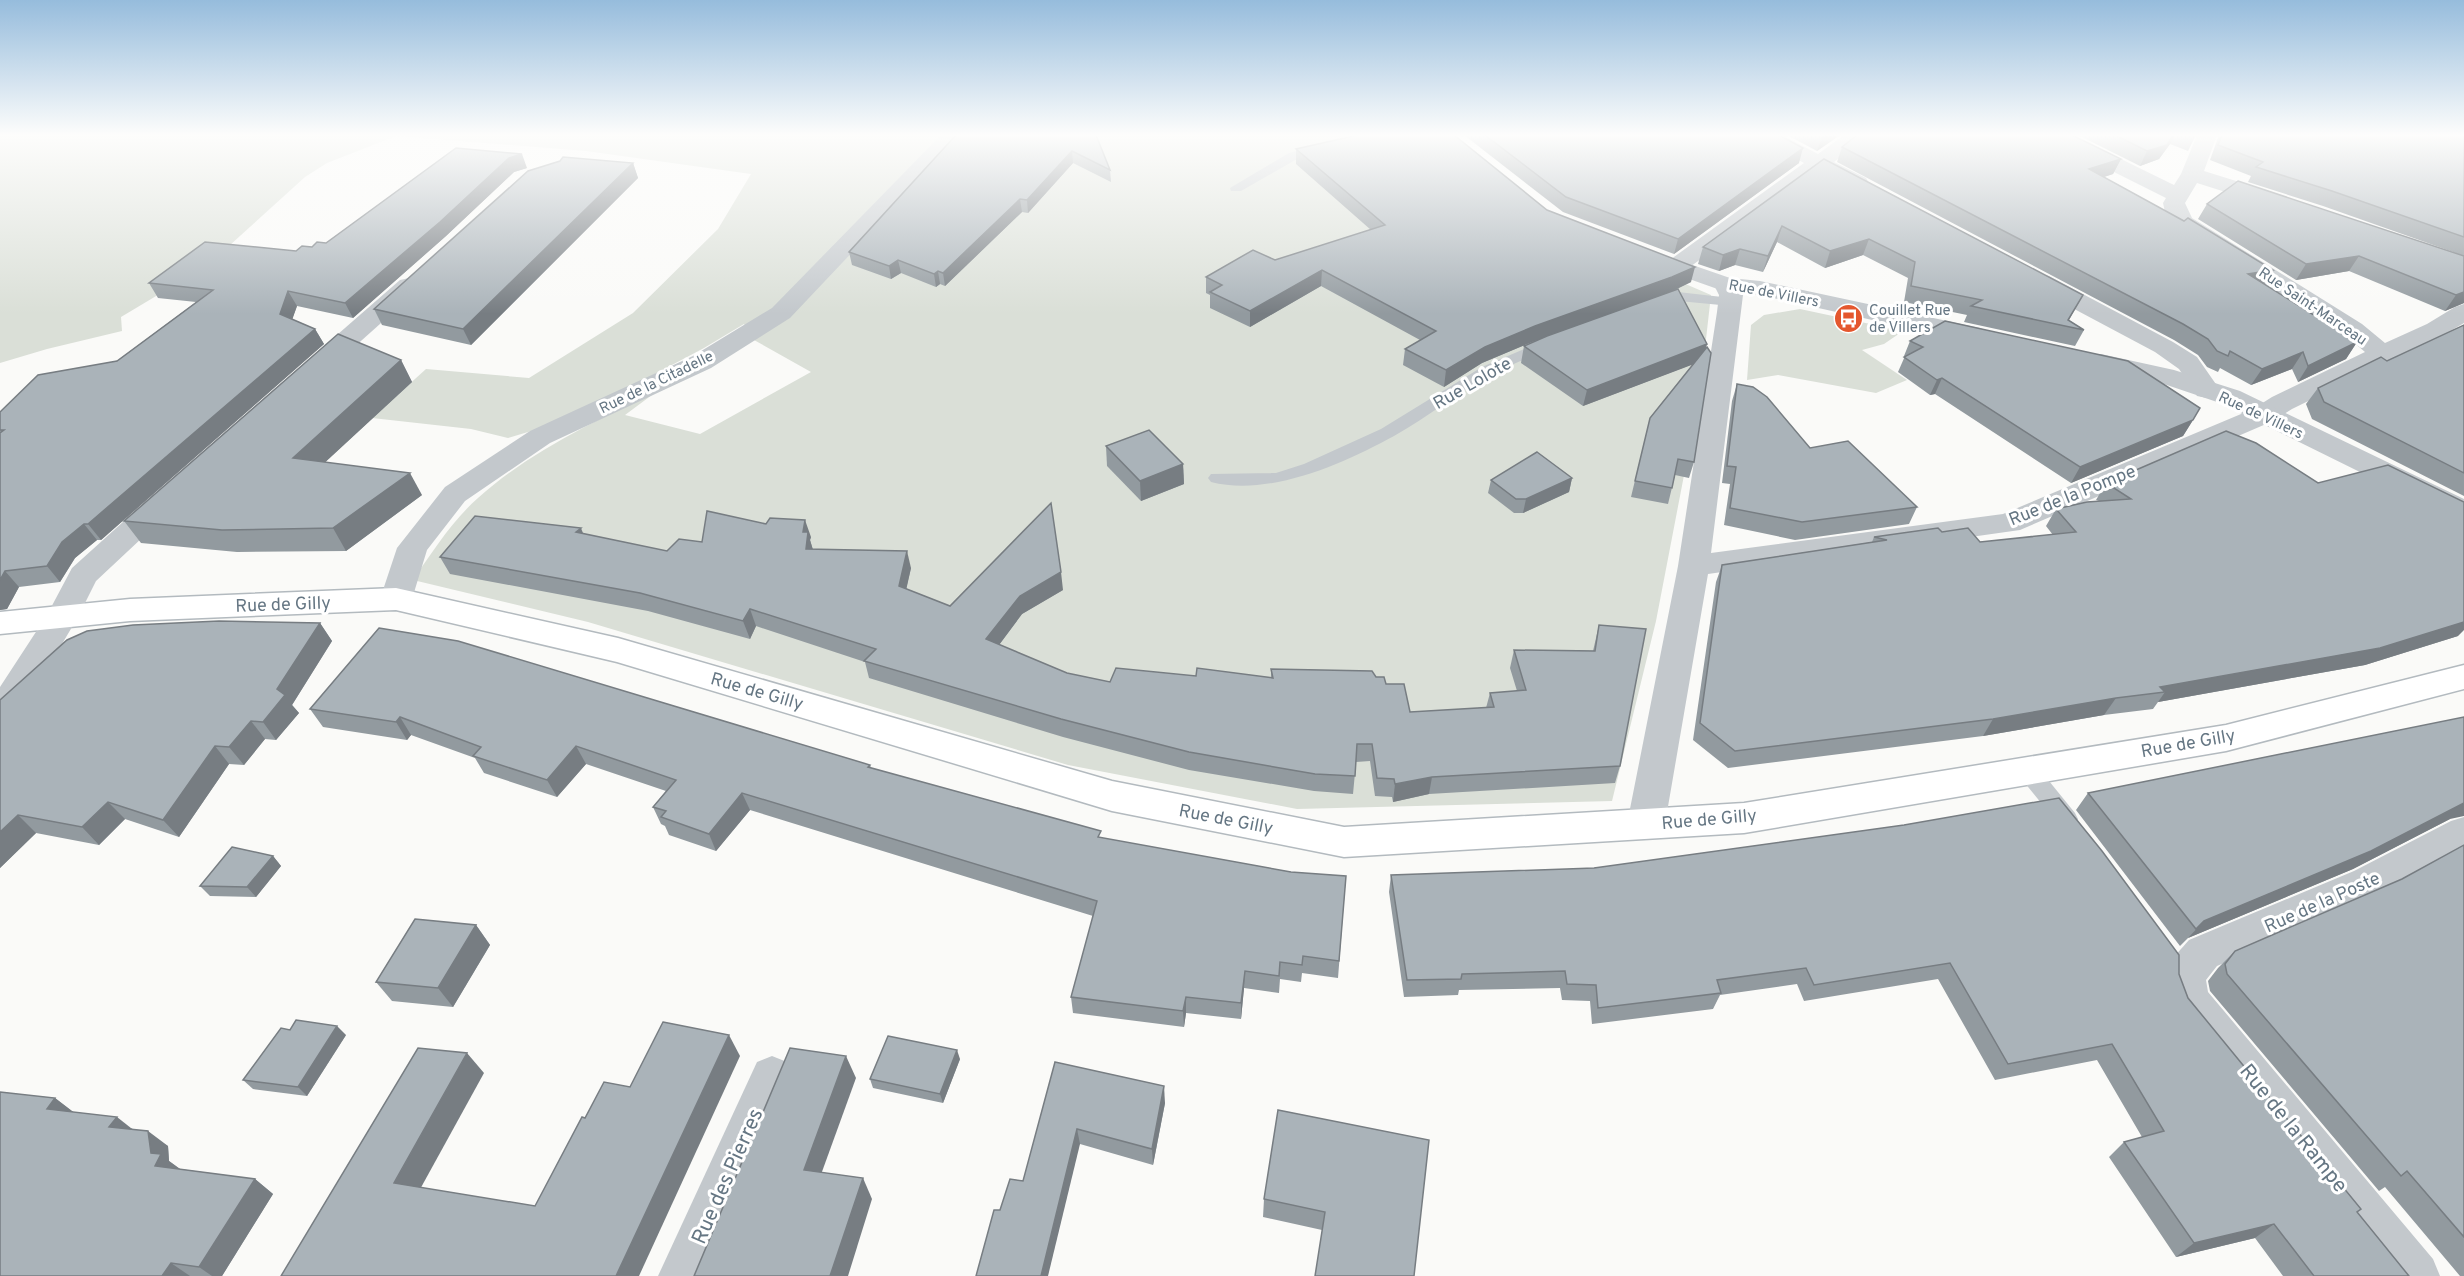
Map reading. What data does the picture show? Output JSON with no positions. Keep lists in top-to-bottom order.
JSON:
{
  "streets": {
    "main road": ["Rue de Gilly"],
    "street": [
      "Rue de Villers",
      "Rue Saint-Marceau",
      "Rue de la Citadelle",
      "Rue de la Pompe",
      "Rue de la Poste",
      "Rue de la Rampe",
      "Rue des Pierres"
    ],
    "lane": ["Rue Lolote"]
  },
  "crossings": [
    ["Rue de Villers", "Rue Saint-Marceau"],
    ["Rue de Villers", "Rue de la Pompe"],
    ["Rue Saint-Marceau", "Rue de la Pompe"],
    ["Rue de la Citadelle", "Rue de Gilly"],
    ["Rue de la Poste", "Rue de la Rampe"]
  ],
  "places": {
    "bus stop": ["Couillet Rue de Villers"]
  }
}
